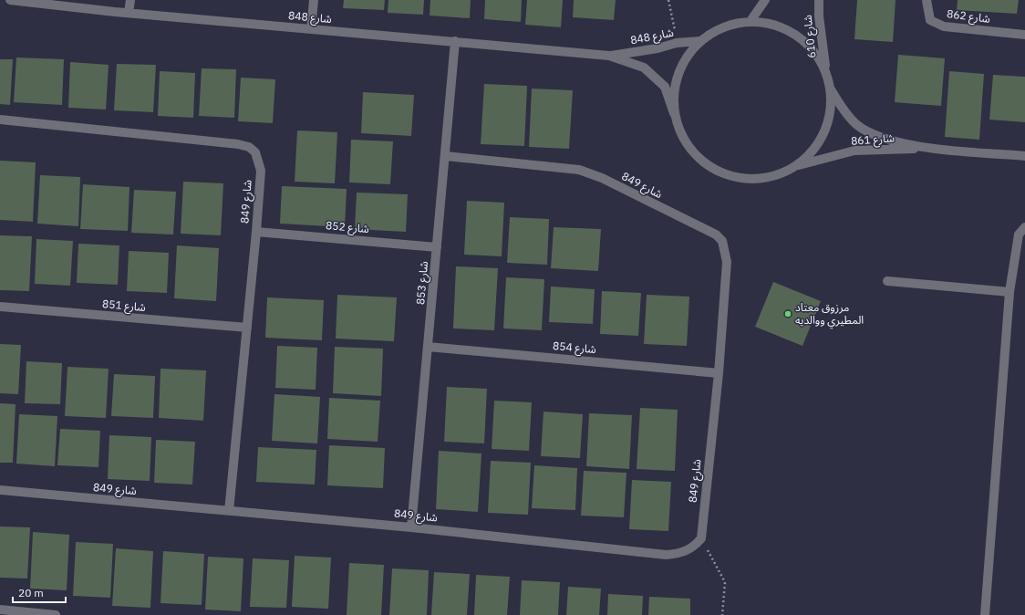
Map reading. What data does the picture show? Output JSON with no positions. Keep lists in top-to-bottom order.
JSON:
{
  "streets": {
    "street": [
      "شارع 862",
      "شارع 848",
      "شارع 610",
      "شارع 861",
      "شارع 849",
      "شارع 852",
      "شارع 853",
      "شارع 851",
      "شارع 854"
    ]
  },
  "crossings": [
    ["شارع 848", "شارع 861"],
    ["شارع 848", "شارع 853"],
    ["شارع 849", "شارع 852"],
    ["شارع 849", "شارع 853"],
    ["شارع 849", "شارع 851"],
    ["شارع 849", "شارع 854"],
    ["شارع 852", "شارع 853"],
    ["شارع 853", "شارع 854"]
  ],
  "places": ["مرزوق معتاد المطيري ووالديه"],
  "scale_bar": "20 m"
}
